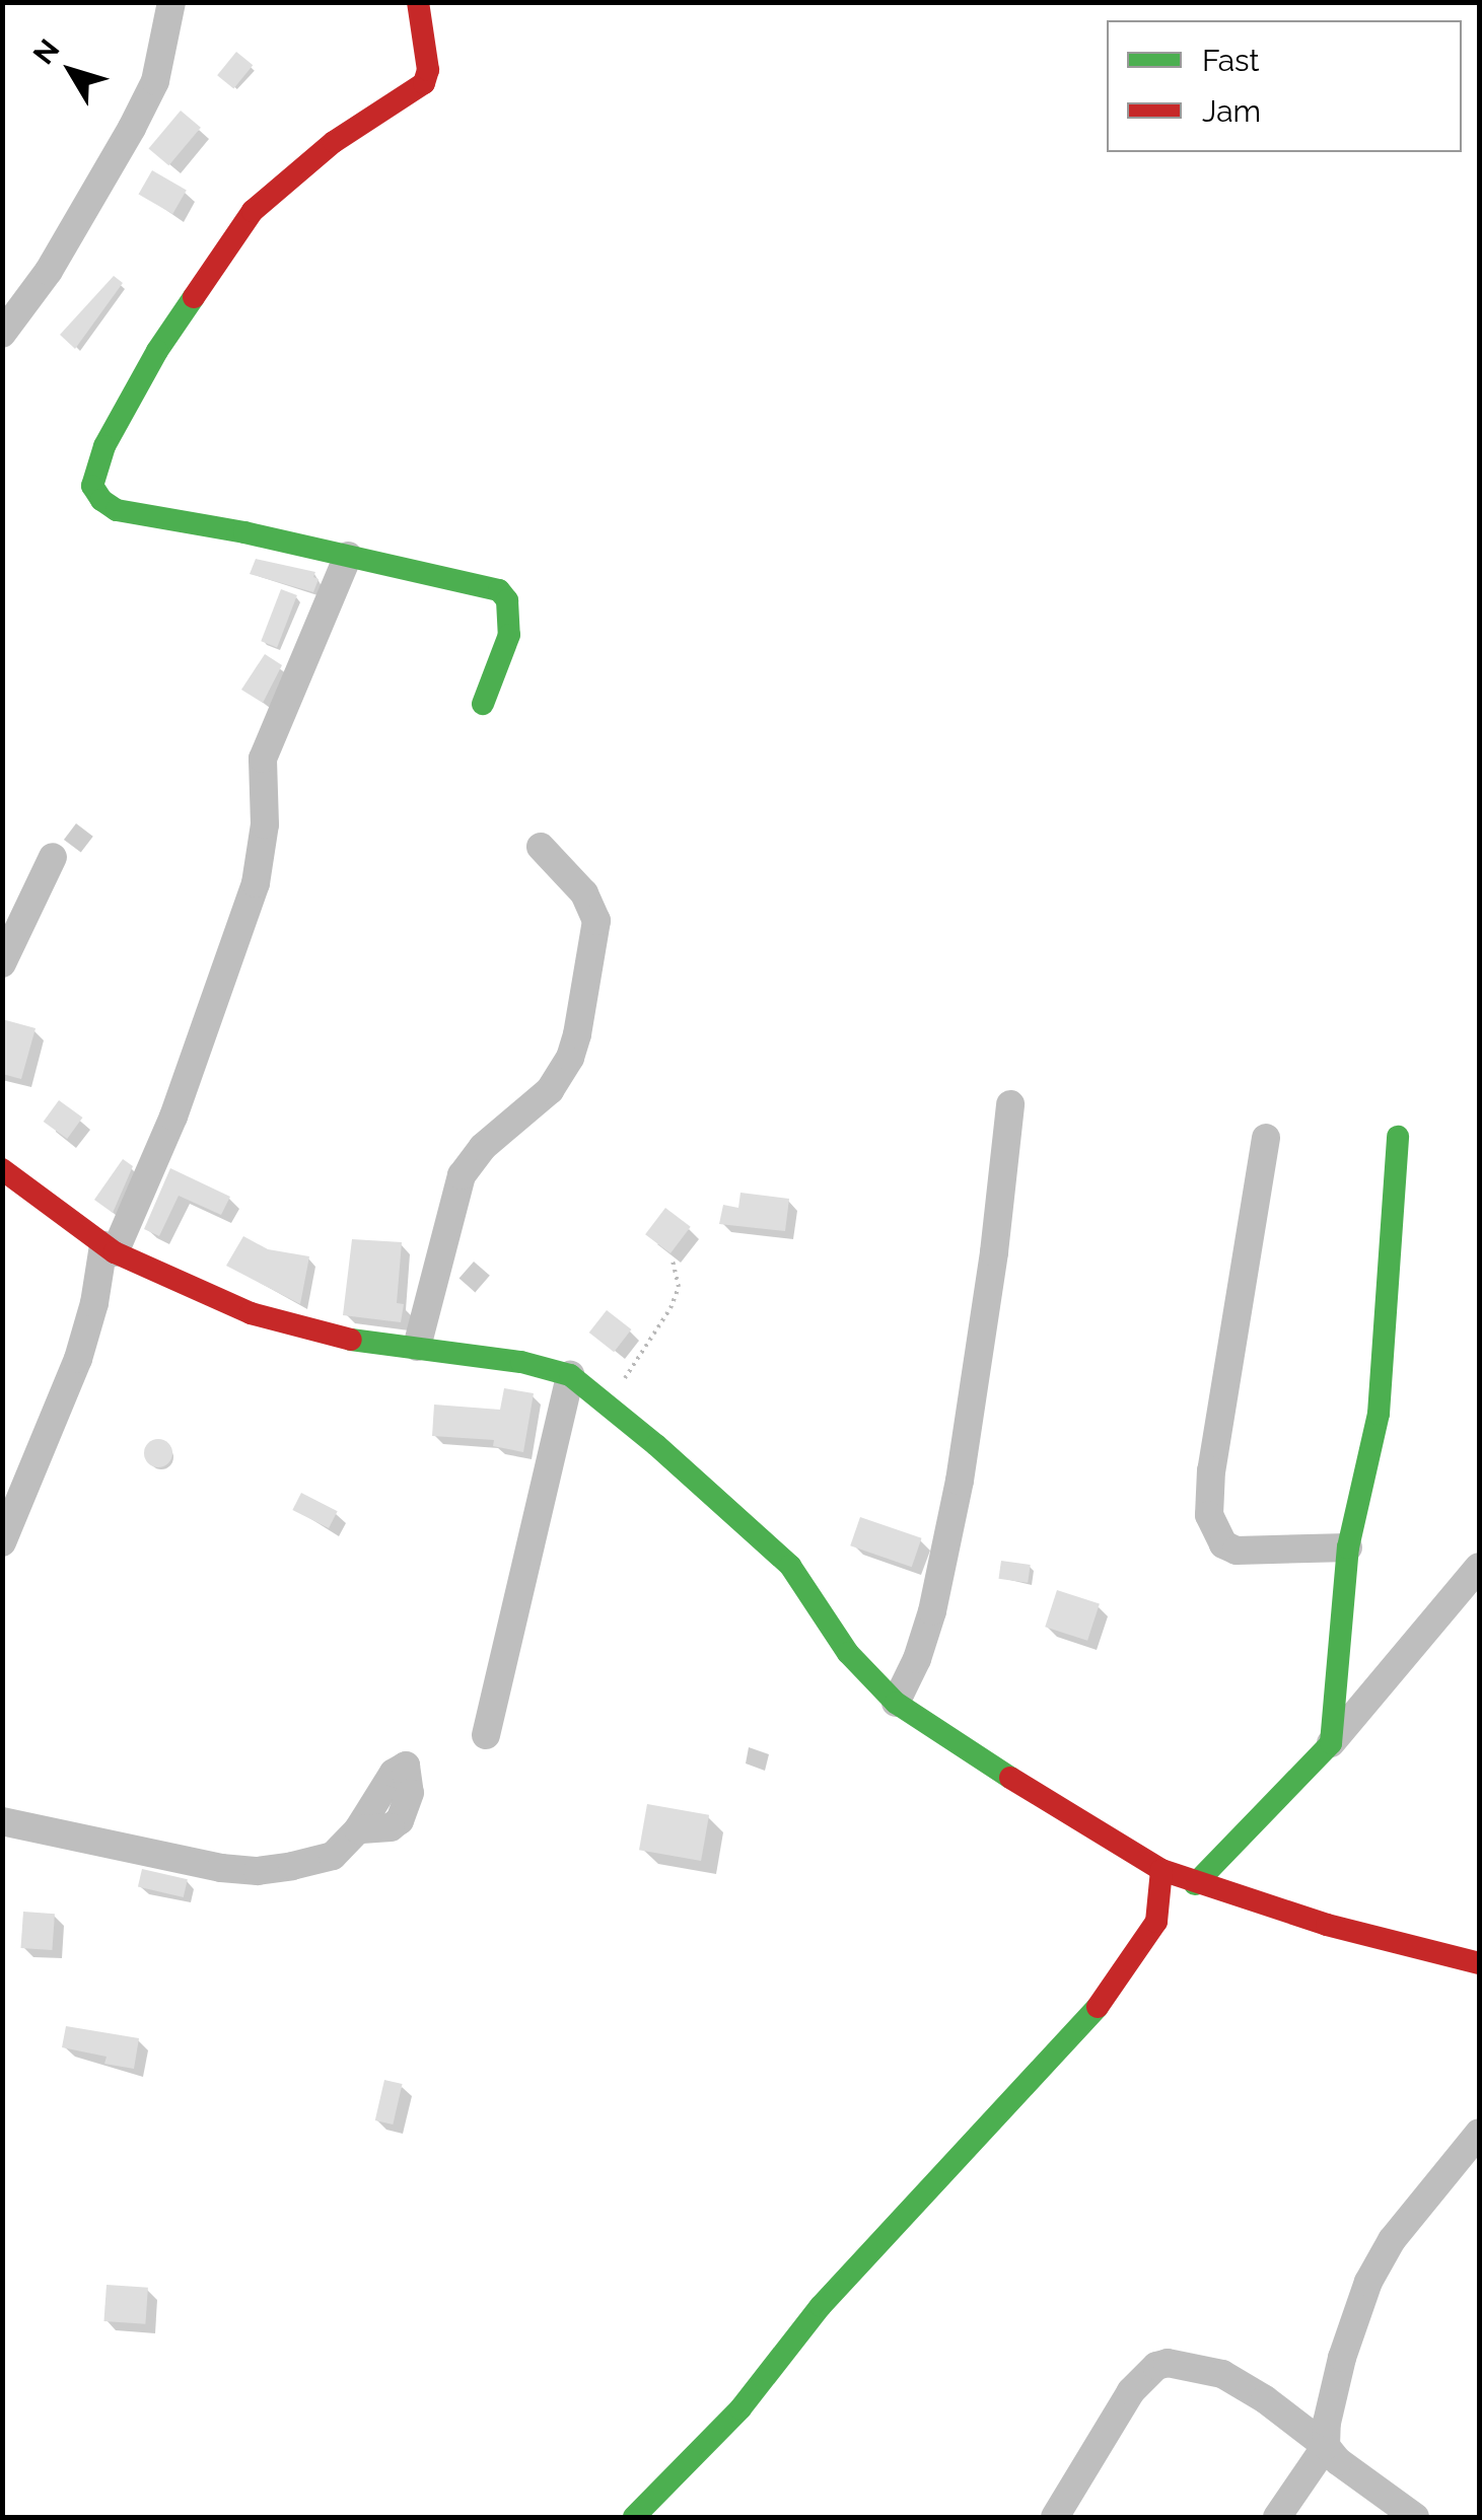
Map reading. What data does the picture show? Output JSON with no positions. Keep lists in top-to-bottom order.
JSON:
{
  "legend": ["Fast", "Jam"],
  "north": "top left"
}
